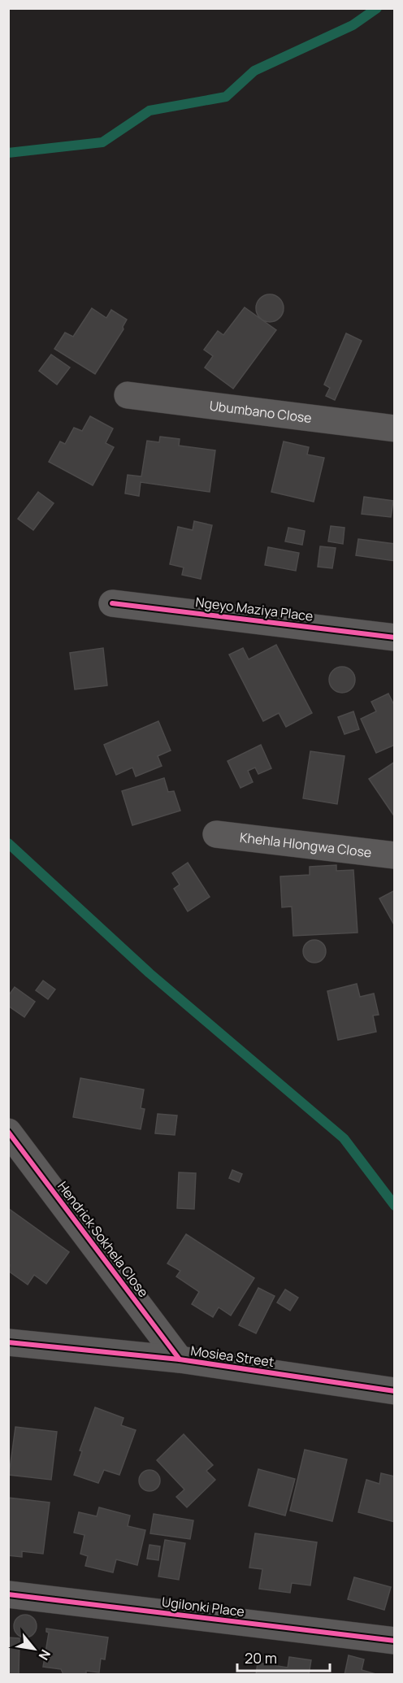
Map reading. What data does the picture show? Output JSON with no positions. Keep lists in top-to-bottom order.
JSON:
{
  "streets": {
    "street": [
      "Ubumbano Close",
      "Ngeyo Maziya Place",
      "Khehla Hlongwa Close",
      "Hendrick Sokhela Close",
      "Mosiea Street",
      "Ugilonki Place"
    ]
  },
  "crossings": [
    ["Hendrick Sokhela Close", "Mosiea Street"]
  ],
  "scale_bar": "20 m",
  "north": "bottom right"
}
